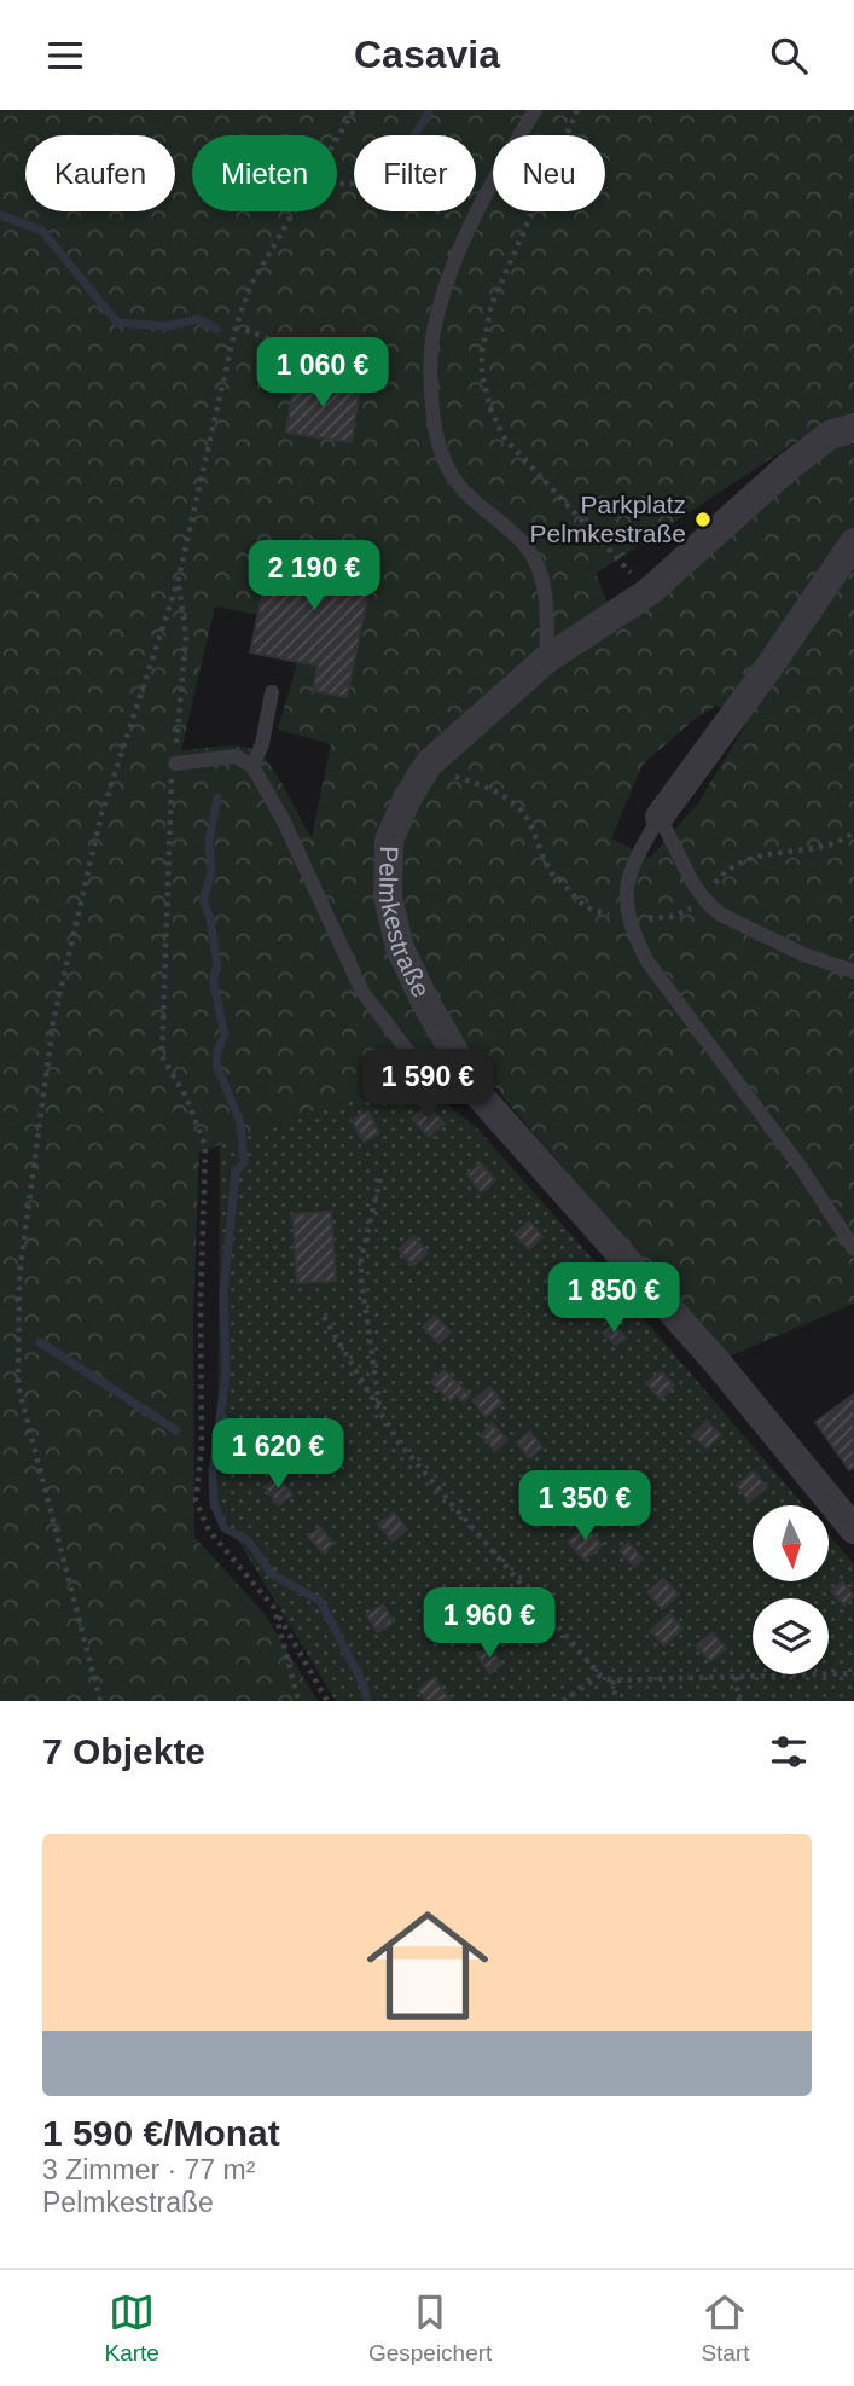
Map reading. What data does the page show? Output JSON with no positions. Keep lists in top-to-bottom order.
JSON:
{
  "streets": {
    "street": ["Pelmkestraße"]
  },
  "places": ["Parkplatz Pelmkestraße"],
  "north": "bottom",
  "page": {
    "header": "Casavia",
    "chip": [
      "Kaufen",
      "Mieten",
      "Filter",
      "Neu"
    ],
    "price": [
      "1 060 €",
      "2 190 €",
      "1 590 €",
      "1 850 €",
      "1 620 €",
      "1 350 €",
      "1 960 €"
    ],
    "heading": "7 Objekte",
    "list": [
      {
        "name": "1 590 €/Monat",
        "note": "3 Zimmer · 77 m² · Pelmkestraße"
      }
    ],
    "tabs": ["Karte", "Gespeichert", "Start"]
  }
}
